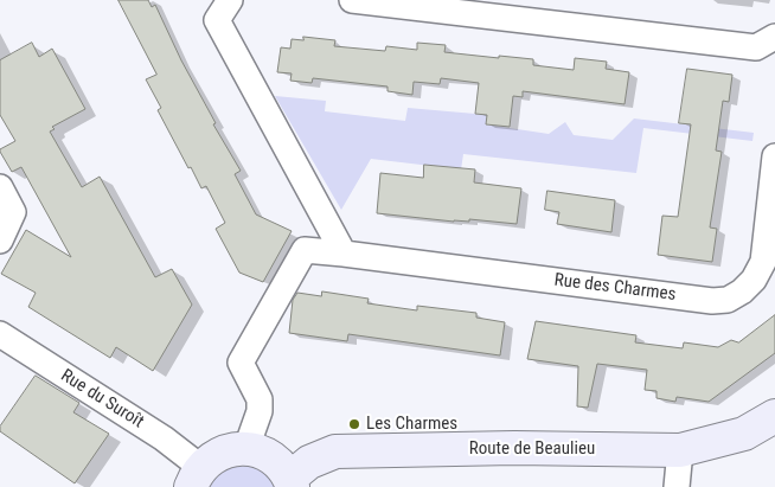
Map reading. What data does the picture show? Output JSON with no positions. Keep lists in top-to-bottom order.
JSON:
{
  "streets": {
    "street": ["Rue des Charmes", "Rue du Suroît", "Route de Beaulieu"]
  },
  "places": ["Les Charmes"]
}
